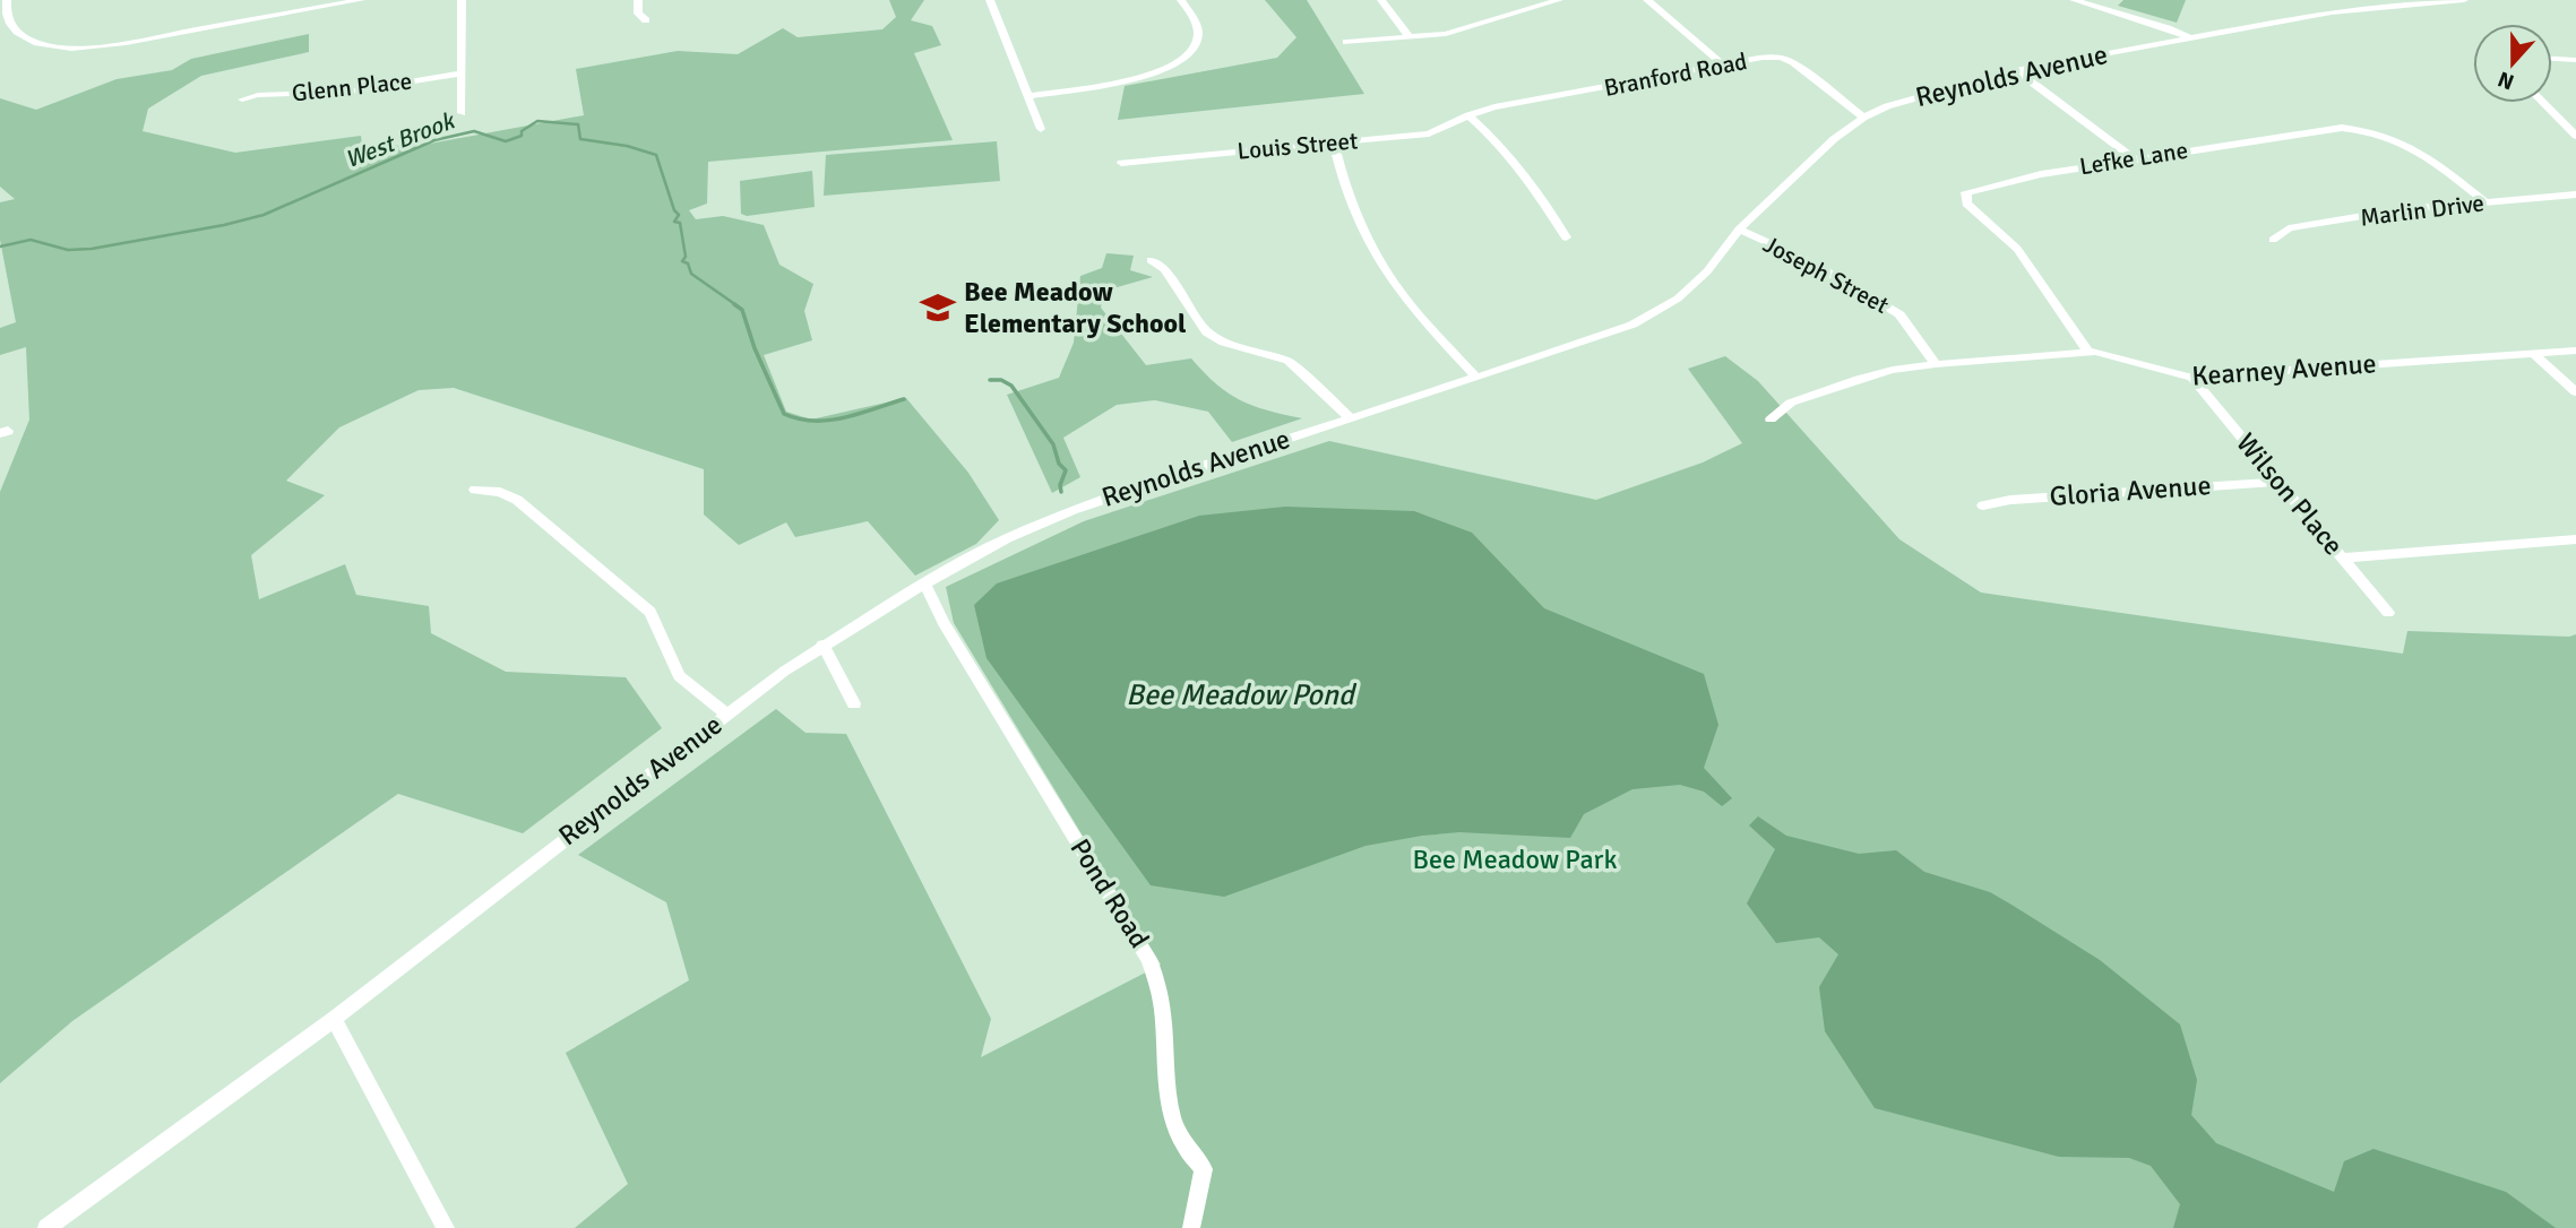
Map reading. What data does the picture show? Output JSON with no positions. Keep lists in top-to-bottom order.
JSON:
{
  "streets": {
    "street": [
      "Branford Road",
      "Reynolds Avenue",
      "Glenn Place",
      "Louis Street",
      "Lefke Lane",
      "Marlin Drive",
      "Joseph Street",
      "Kearney Avenue",
      "Gloria Avenue",
      "Wilson Place",
      "Pond Road"
    ]
  },
  "crossings": [
    ["Branford Road", "Reynolds Avenue"],
    ["Branford Road", "Louis Street"],
    ["Reynolds Avenue", "Joseph Street"],
    ["Reynolds Avenue", "Pond Road"],
    ["Lefke Lane", "Marlin Drive"],
    ["Lefke Lane", "Kearney Avenue"],
    ["Joseph Street", "Kearney Avenue"],
    ["Kearney Avenue", "Wilson Place"],
    ["Gloria Avenue", "Wilson Place"]
  ],
  "water": ["West Brook", "Bee Meadow Pond"],
  "parks": ["Bee Meadow Park"],
  "places": {
    "school or university": ["Bee Meadow Elementary School"]
  },
  "north": "bottom"
}
